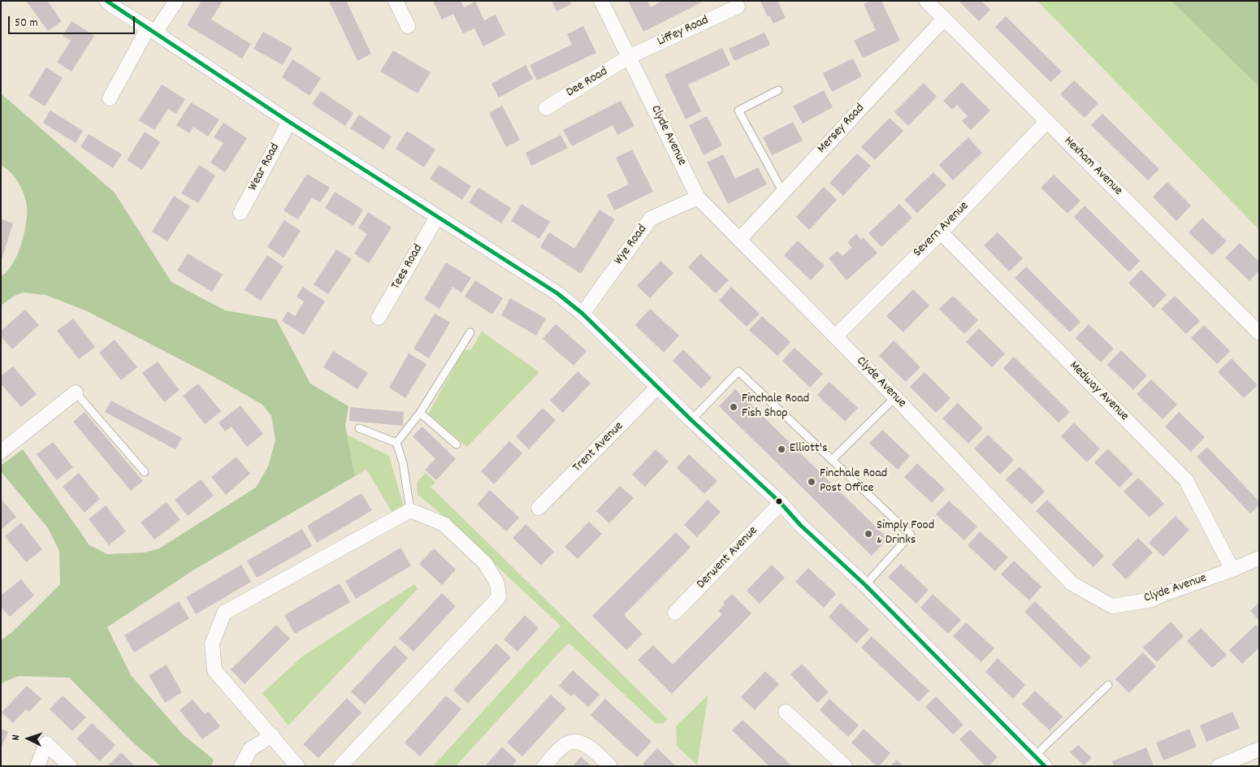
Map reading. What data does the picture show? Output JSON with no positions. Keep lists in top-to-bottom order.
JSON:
{
  "streets": {
    "street": [
      "Liffey Road",
      "Dee Road",
      "Mersey Road",
      "Clyde Avenue",
      "Hexham Avenue",
      "Wear Road",
      "Severn Avenue",
      "Wye Road",
      "Tees Road",
      "Medway Avenue",
      "Trent Avenue",
      "Derwent Avenue"
    ]
  },
  "crossings": [
    ["Liffey Road", "Dee Road"],
    ["Liffey Road", "Clyde Avenue"],
    ["Dee Road", "Clyde Avenue"],
    ["Mersey Road", "Clyde Avenue"],
    ["Mersey Road", "Hexham Avenue"],
    ["Clyde Avenue", "Severn Avenue"],
    ["Clyde Avenue", "Wye Road"],
    ["Clyde Avenue", "Medway Avenue"],
    ["Hexham Avenue", "Severn Avenue"],
    ["Severn Avenue", "Medway Avenue"]
  ],
  "places": [
    "Finchale Road Fish Shop",
    "Elliott's",
    "Finchale Road Post Office",
    "Simply Food & Drinks"
  ],
  "scale_bar": "50 m",
  "north": "left"
}
